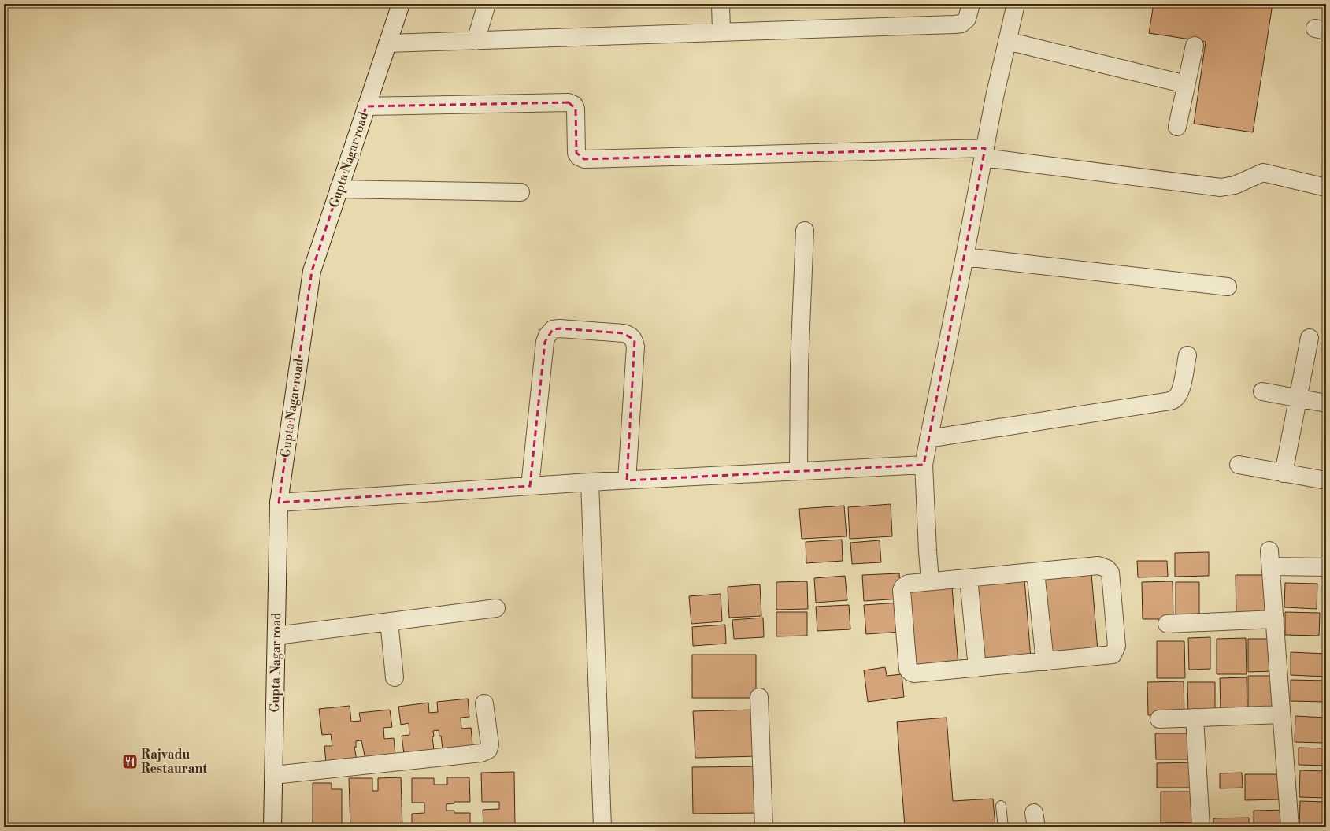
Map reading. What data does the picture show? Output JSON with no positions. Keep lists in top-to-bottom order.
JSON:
{
  "streets": {
    "street": ["Gupta Nagar road"]
  },
  "places": {
    "restaurant": ["Rajvadu Restaurant"]
  }
}
